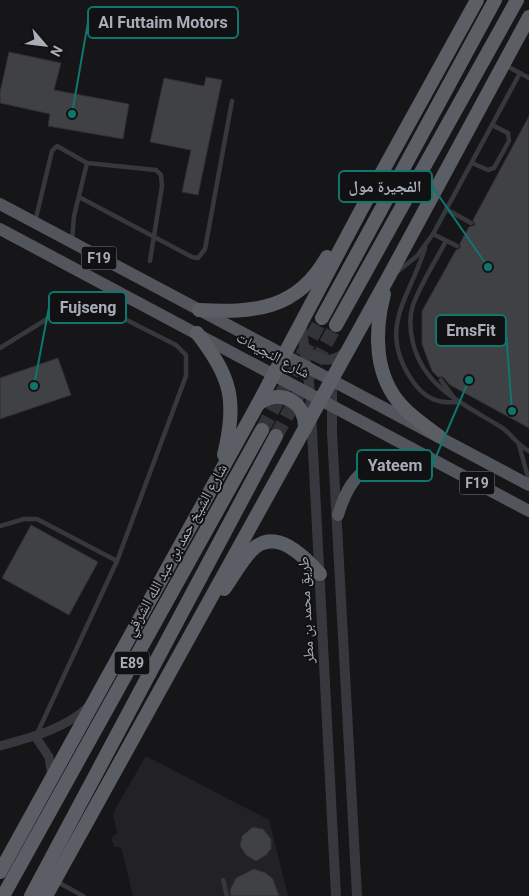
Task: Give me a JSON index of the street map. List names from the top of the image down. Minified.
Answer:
{"streets":{"highway":["شارع الشيخ حمد بن عبد الله الشرقي","E89"],"main road":["F19","شارع النجيمات"],"street":["طريق محمد بن مطر"]},"places":["Al Futtaim Motors","الفجيرة مول","Yateem","Fujseng","EmsFit"],"north":"bottom right"}
